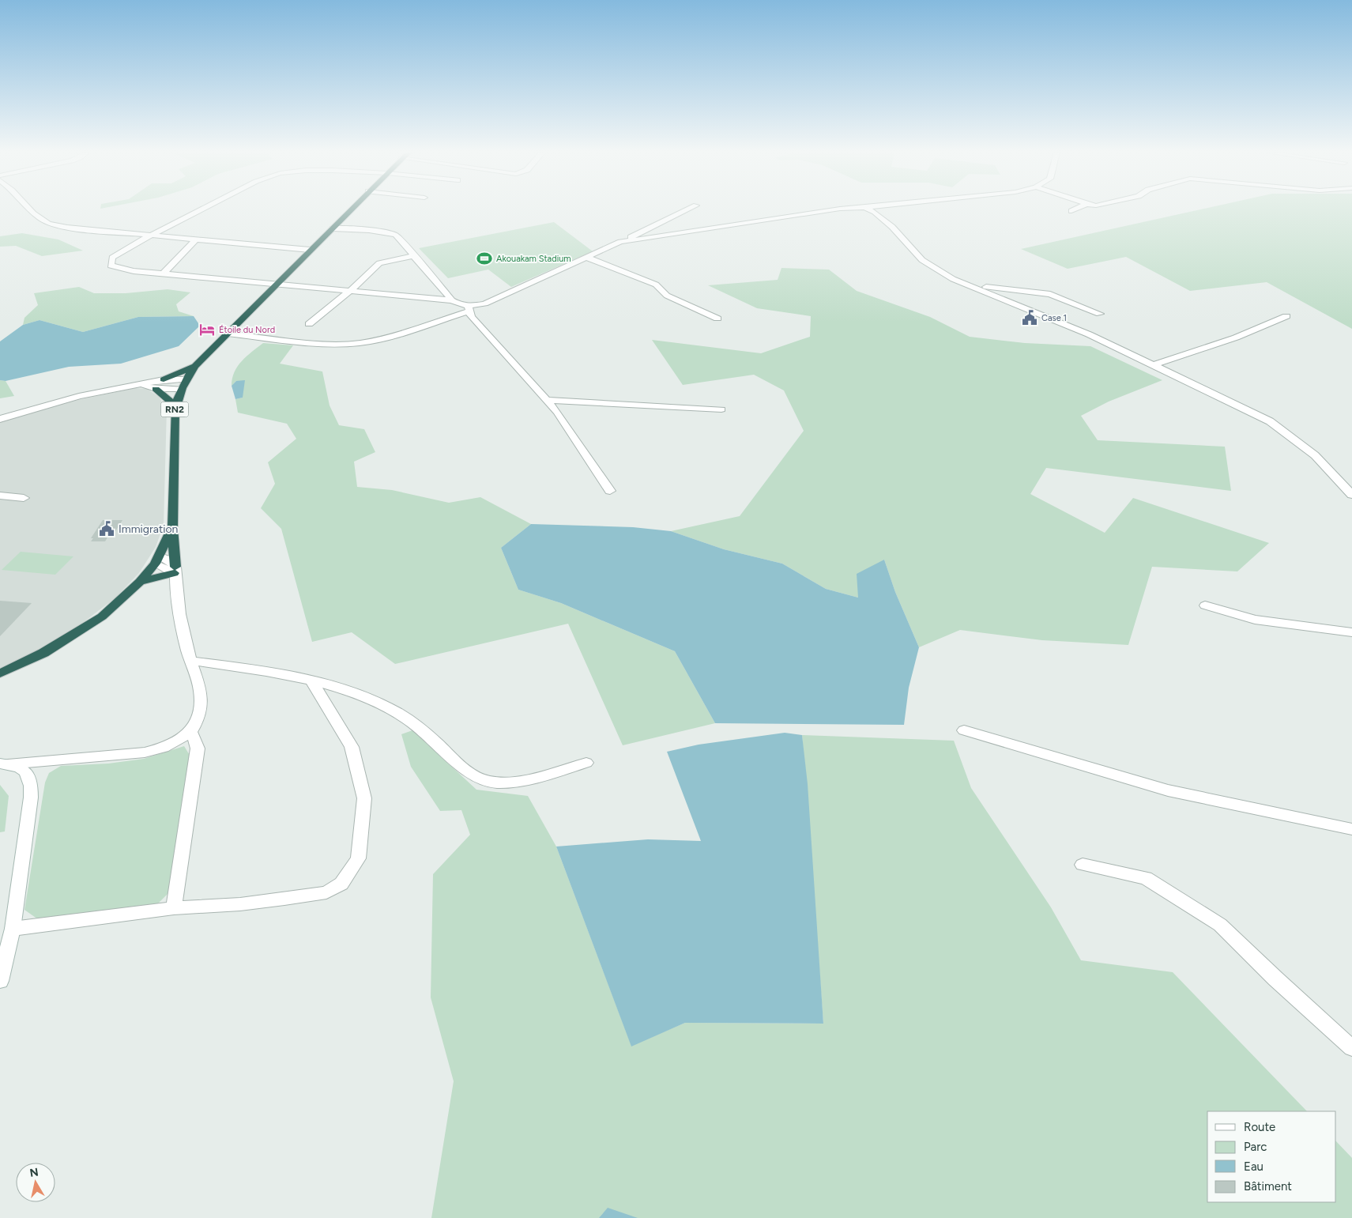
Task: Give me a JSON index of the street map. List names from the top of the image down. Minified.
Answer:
{"streets":{"highway":["RN2"]},"places":{"sports":["Akouakam Stadium"],"public building":["Case 1","Immigration"],"hotel":["Étoile du Nord"]},"legend":["Route","Parc","Eau","Bâtiment"],"north":"top"}
